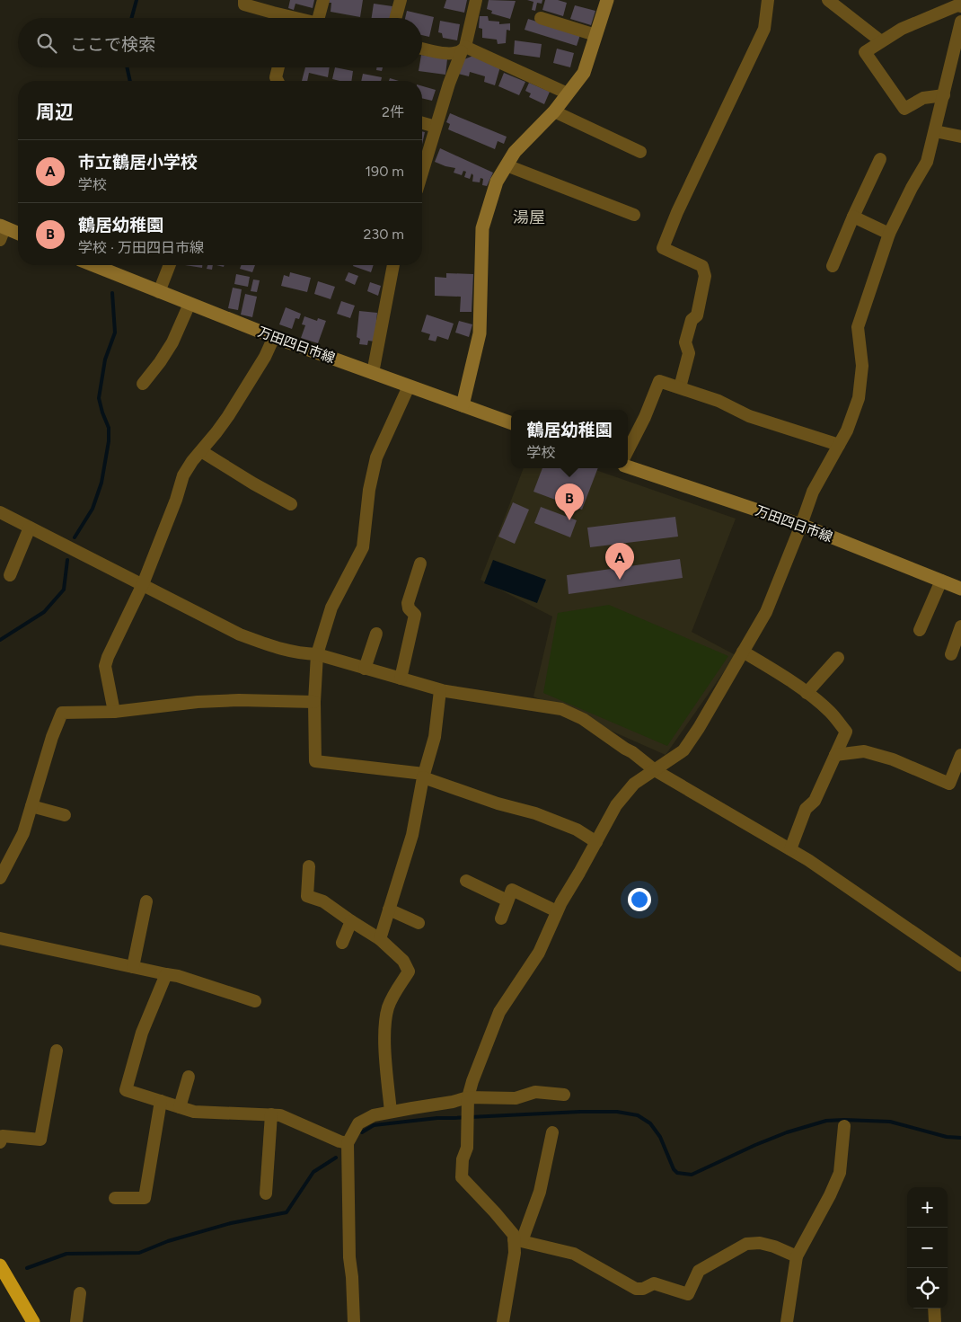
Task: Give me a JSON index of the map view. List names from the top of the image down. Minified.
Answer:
{"streets":{"main road":["万田四日市線"]},"districts":["湯屋"],"page":{"search":"ここで検索","heading":["周辺","2件"],"list":[{"mark":"A","name":"市立鶴居小学校","note":"学校","value":"190 m"},{"mark":"B","name":"鶴居幼稚園","note":"学校 · 万田四日市線","value":"230 m"}],"popup":["鶴居幼稚園","学校"],"pins":["B","A"],"map_buttons":["+","−"]}}
